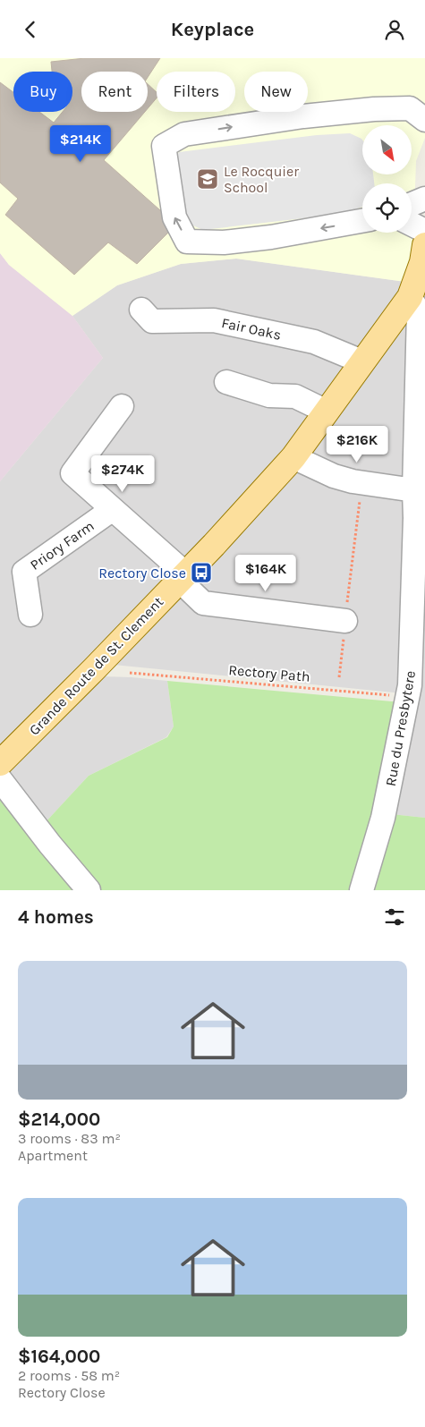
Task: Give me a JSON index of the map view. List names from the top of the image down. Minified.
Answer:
{"streets":{"main road":["Grande Route de St. Clement"],"street":["Fair Oaks","Priory Farm","Rue du Presbytere"],"path":["Rectory Path"]},"crossings":[["Fair Oaks","Grande Route de St. Clement"],["Grande Route de St. Clement","Rue du Presbytere"],["Rectory Path","Rue du Presbytere"]],"places":{"school or university":["Le Rocquier School"],"bus stop":["Rectory Close"]},"north":"bottom right","page":{"header":"Keyplace","chip":["Buy","Rent","Filters","New"],"price":["$214K","$216K","$274K","$164K"],"heading":"4 homes","list":[{"name":"$214,000","note":"3 rooms · 83 m² · Apartment"},{"name":"$164,000","note":"2 rooms · 58 m² · Rectory Close"}]}}
